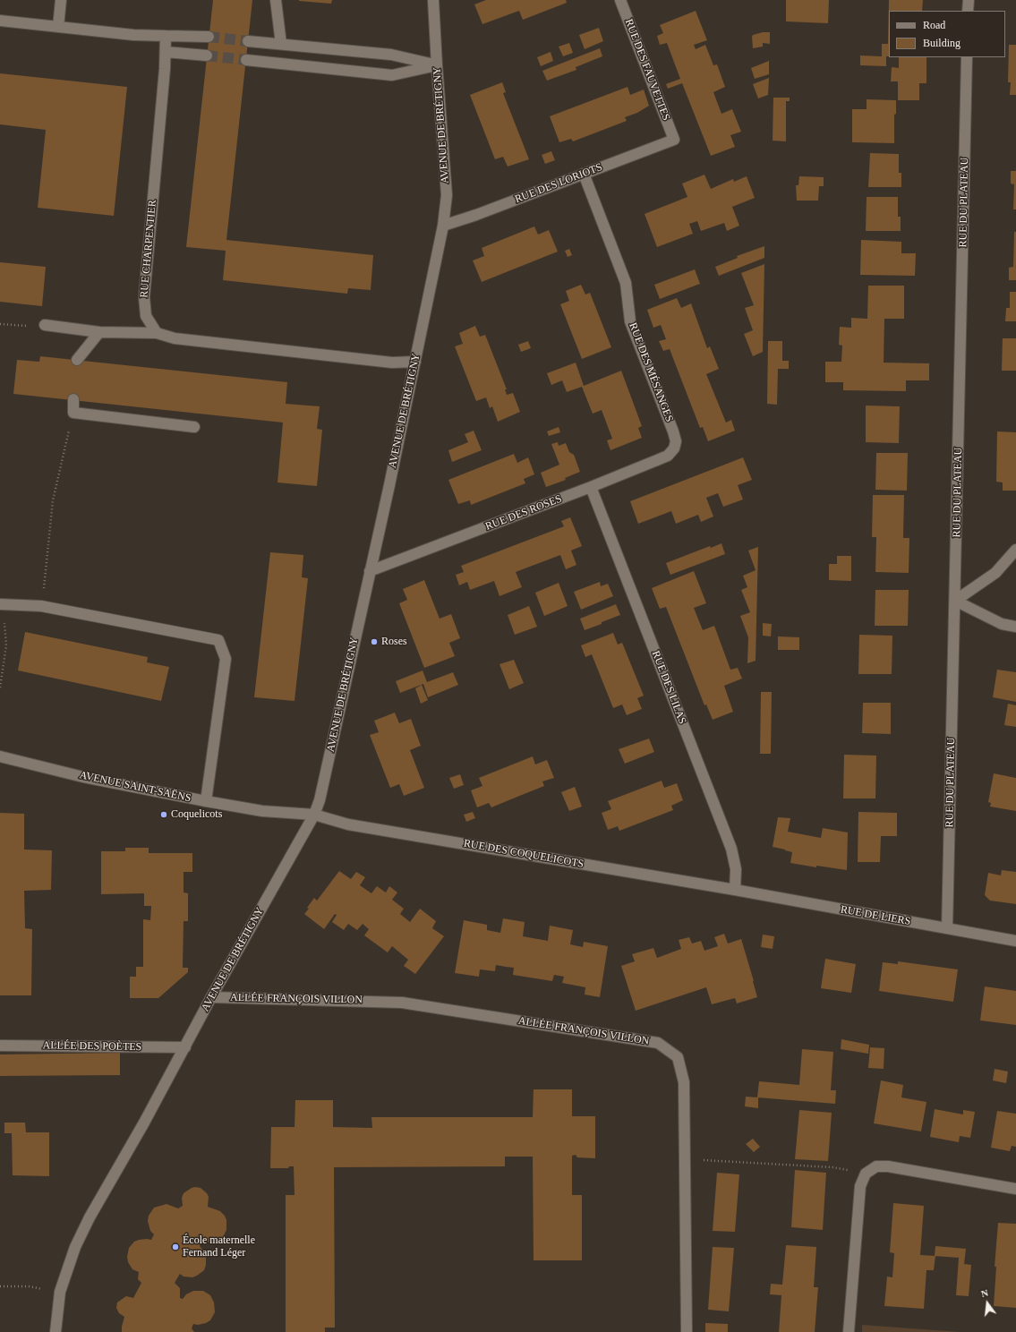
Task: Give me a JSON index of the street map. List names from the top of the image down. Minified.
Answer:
{"streets":{"street":["RUE DES FAUVETTES","AVENUE DE BRÉTIGNY","RUE DES LORIOTS","RUE DU PLATEAU","RUE CHARPENTIER","RUE DES MÉSANGES","RUE DES ROSES","RUE DES LILAS","AVENUE SAINT-SAËNS","RUE DES COQUELICOTS","RUE DE LIERS","ALLÉE FRANÇOIS VILLON","ALLÉE DES POÈTES"]},"crossings":[["RUE DES FAUVETTES","RUE DES LORIOTS"],["AVENUE DE BRÉTIGNY","RUE DES LORIOTS"],["AVENUE DE BRÉTIGNY","RUE DES ROSES"],["AVENUE DE BRÉTIGNY","AVENUE SAINT-SAËNS"],["AVENUE DE BRÉTIGNY","RUE DES COQUELICOTS"],["AVENUE DE BRÉTIGNY","ALLÉE FRANÇOIS VILLON"],["AVENUE DE BRÉTIGNY","ALLÉE DES POÈTES"],["RUE DES LORIOTS","RUE DES MÉSANGES"],["RUE DU PLATEAU","RUE DE LIERS"],["RUE DES MÉSANGES","RUE DES ROSES"],["RUE DES ROSES","RUE DES LILAS"],["RUE DES LILAS","RUE DES COQUELICOTS"],["RUE DES LILAS","RUE DE LIERS"],["AVENUE SAINT-SAËNS","RUE DES COQUELICOTS"],["RUE DES COQUELICOTS","RUE DE LIERS"]],"places":["Roses","Coquelicots","École maternelle Fernand Léger"],"legend":["Road","Building"],"north":"top"}
